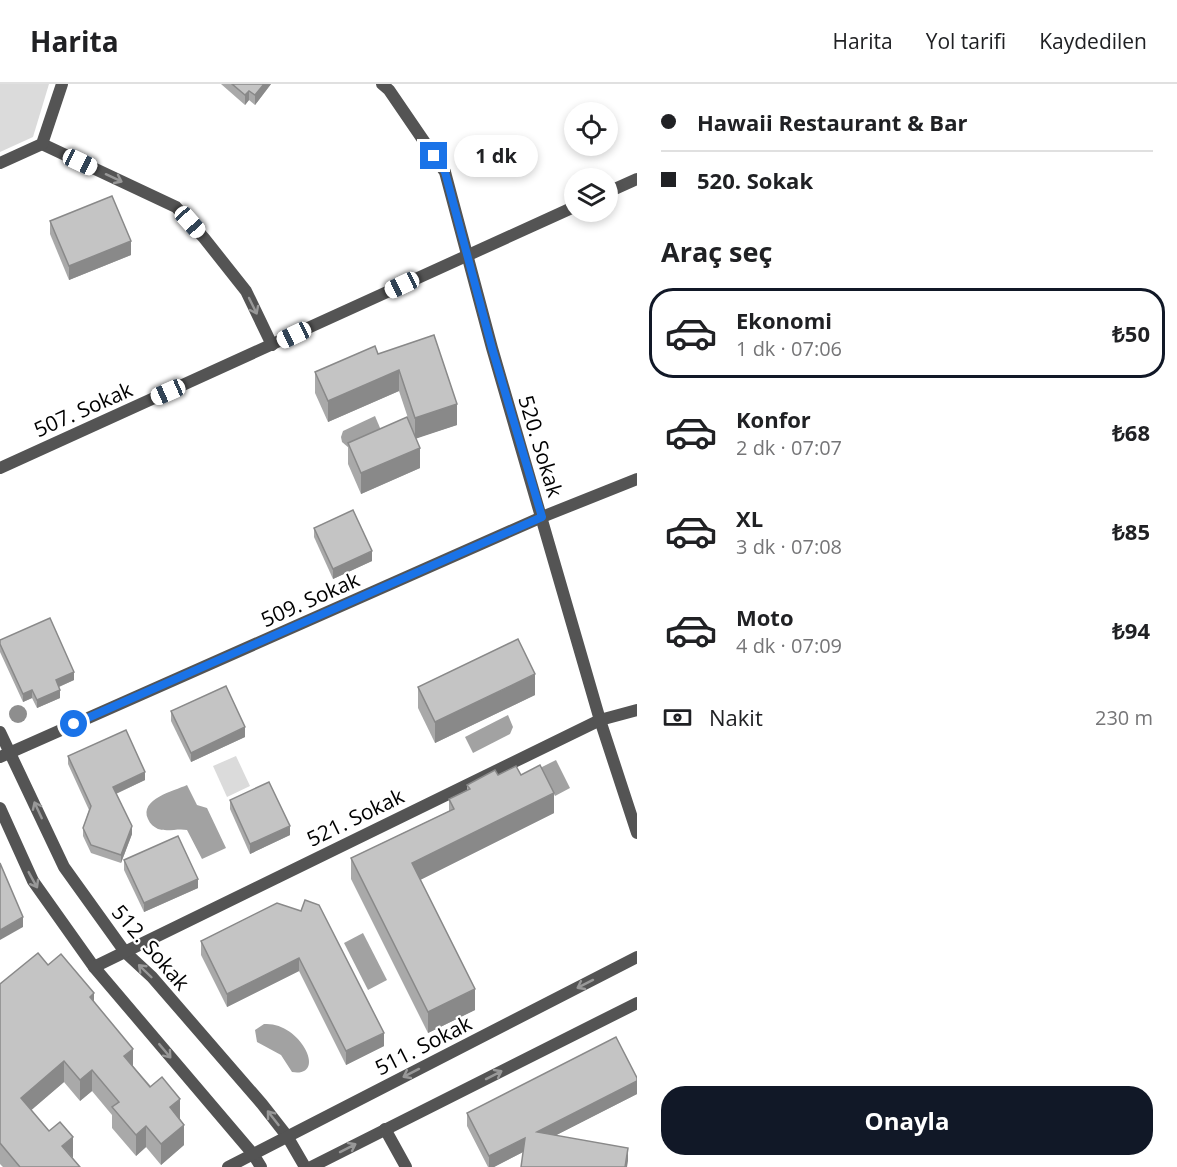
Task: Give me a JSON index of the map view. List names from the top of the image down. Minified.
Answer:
{"streets":{"street":["507. Sokak","520. Sokak","509. Sokak","521. Sokak","512. Sokak","511. Sokak"]},"crossings":[["507. Sokak","520. Sokak"],["520. Sokak","509. Sokak"],["520. Sokak","521. Sokak"],["509. Sokak","512. Sokak"],["521. Sokak","512. Sokak"],["512. Sokak","511. Sokak"]],"page":{"header":"Harita","nav":["Harita","Yol tarifi","Kaydedilen"],"banner":["Hawaii Restaurant & Bar","520. Sokak"],"bubble":"1 dk","heading":"Araç seç","list":[{"name":"Ekonomi","note":"1 dk · 07:06","value":"₺50"},{"name":"Konfor","note":"2 dk · 07:07","value":"₺68"},{"name":"XL","note":"3 dk · 07:08","value":"₺85"},{"name":"Moto","note":"4 dk · 07:09","value":"₺94"}],"pay":["Nakit","230 m"],"buttons":"Onayla"}}
